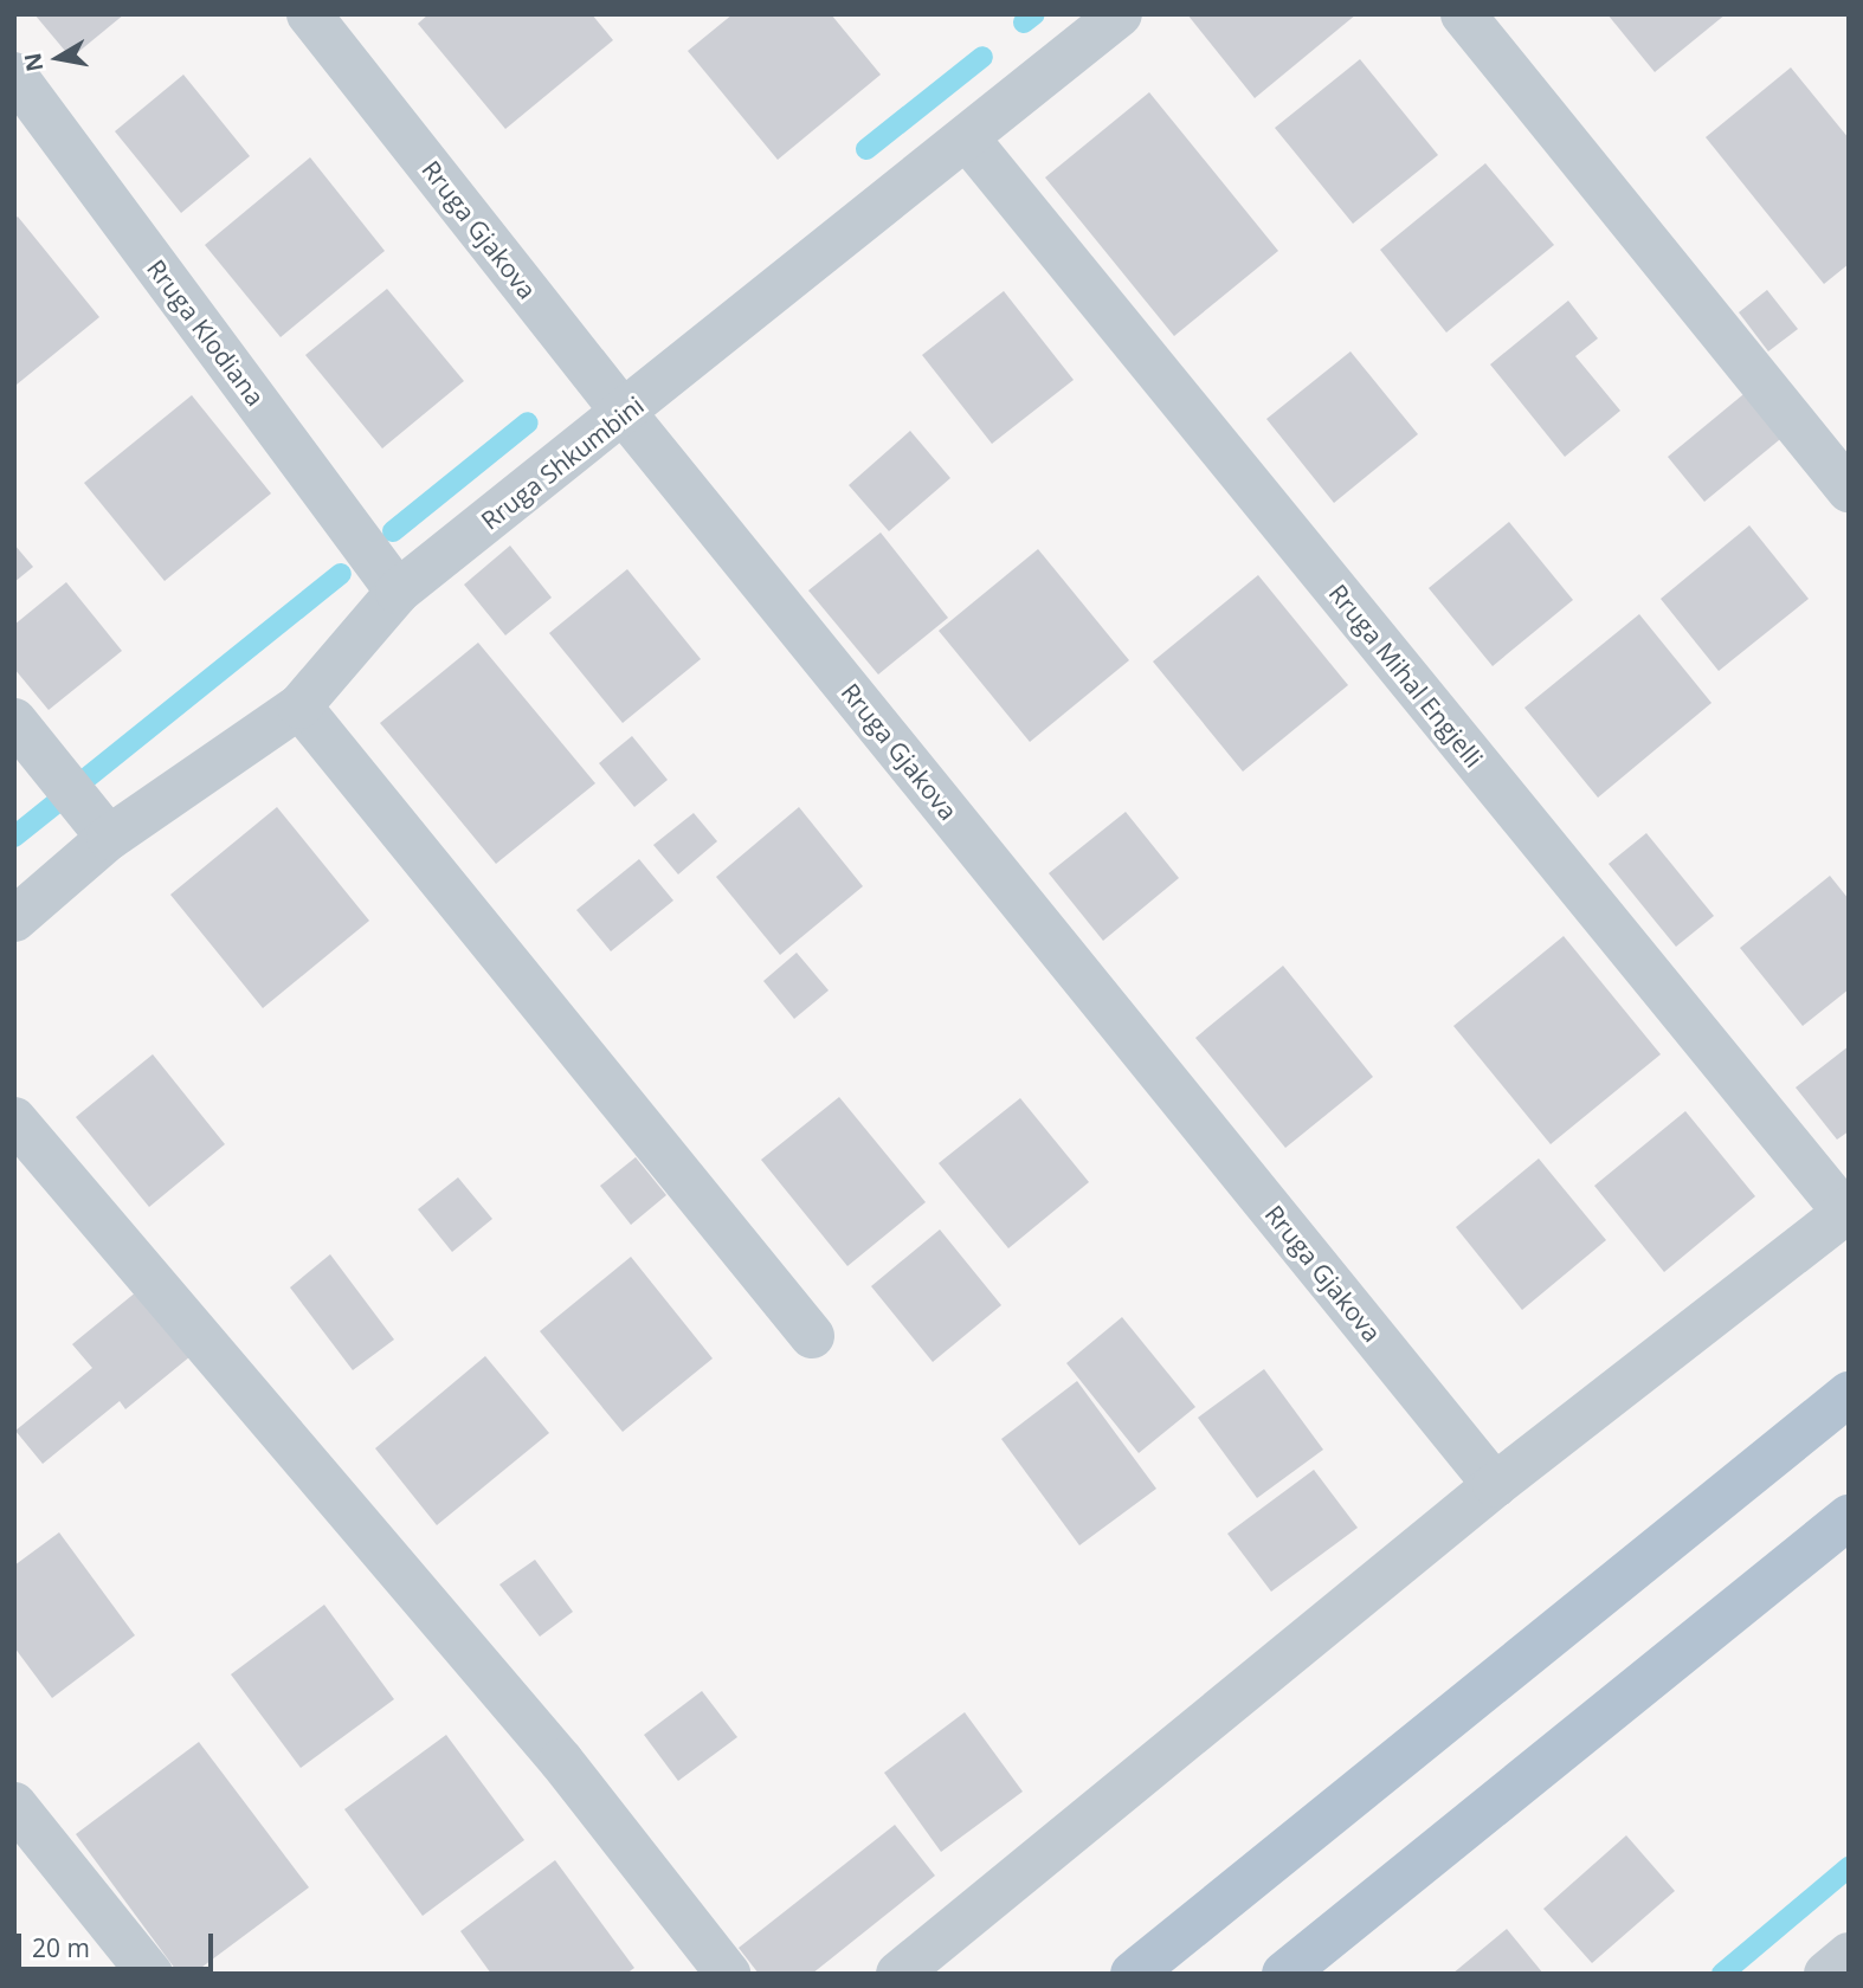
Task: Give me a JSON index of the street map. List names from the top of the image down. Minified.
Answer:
{"streets":{"street":["Rruga Gjakova","Rruga Klodiana","Rruga Shkumbini","Rruga Mihal Engjelli"]},"crossings":[["Rruga Gjakova","Rruga Shkumbini"],["Rruga Klodiana","Rruga Shkumbini"],["Rruga Shkumbini","Rruga Mihal Engjelli"]],"scale_bar":"20 m","north":"left"}
